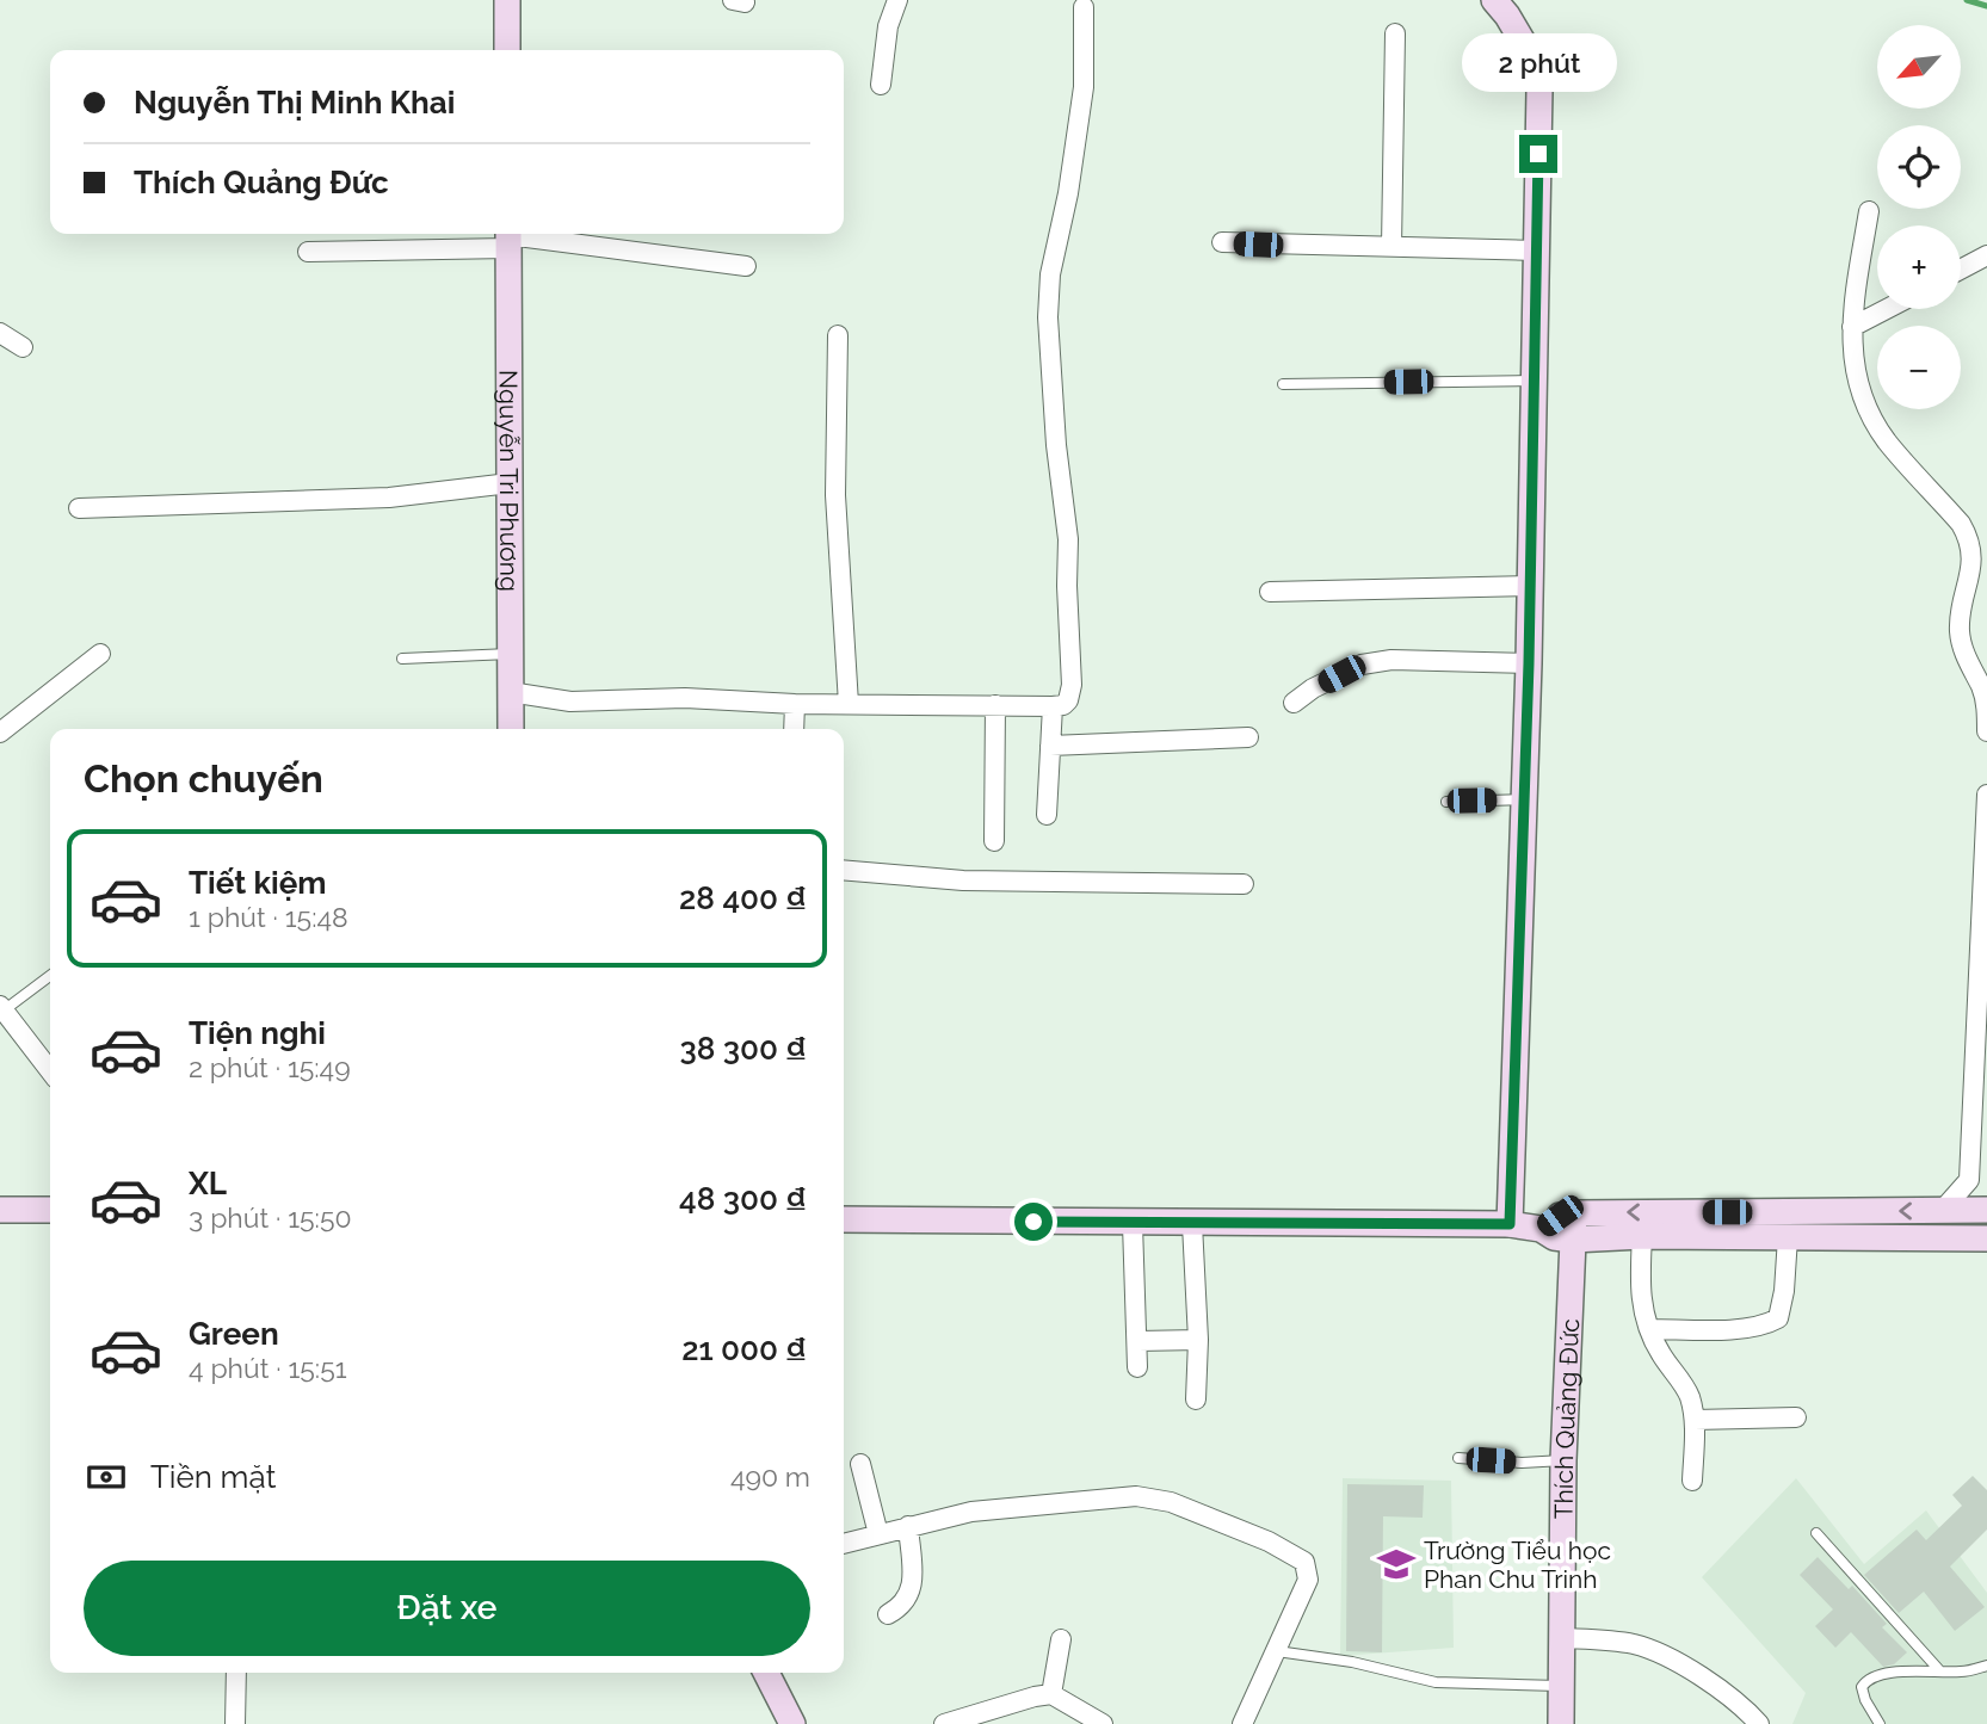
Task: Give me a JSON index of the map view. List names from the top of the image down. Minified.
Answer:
{"streets":{"street":["Nguyễn Tri Phương","Thích Quảng Đức"]},"places":{"school or university":["Trường Tiểu học Phan Chu Trinh"]},"north":"bottom left","page":{"map_buttons":["+","−"],"bubble":"2 phút","banner":["Nguyễn Thị Minh Khai","Thích Quảng Đức"],"heading":"Chọn chuyến","list":[{"name":"Tiết kiệm","note":"1 phút · 15:48","value":"28 400 ₫"},{"name":"Tiện nghi","note":"2 phút · 15:49","value":"38 300 ₫"},{"name":"XL","note":"3 phút · 15:50","value":"48 300 ₫"},{"name":"Green","note":"4 phút · 15:51","value":"21 000 ₫"}],"pay":["Tiền mặt","490 m"],"buttons":"Đặt xe"}}
